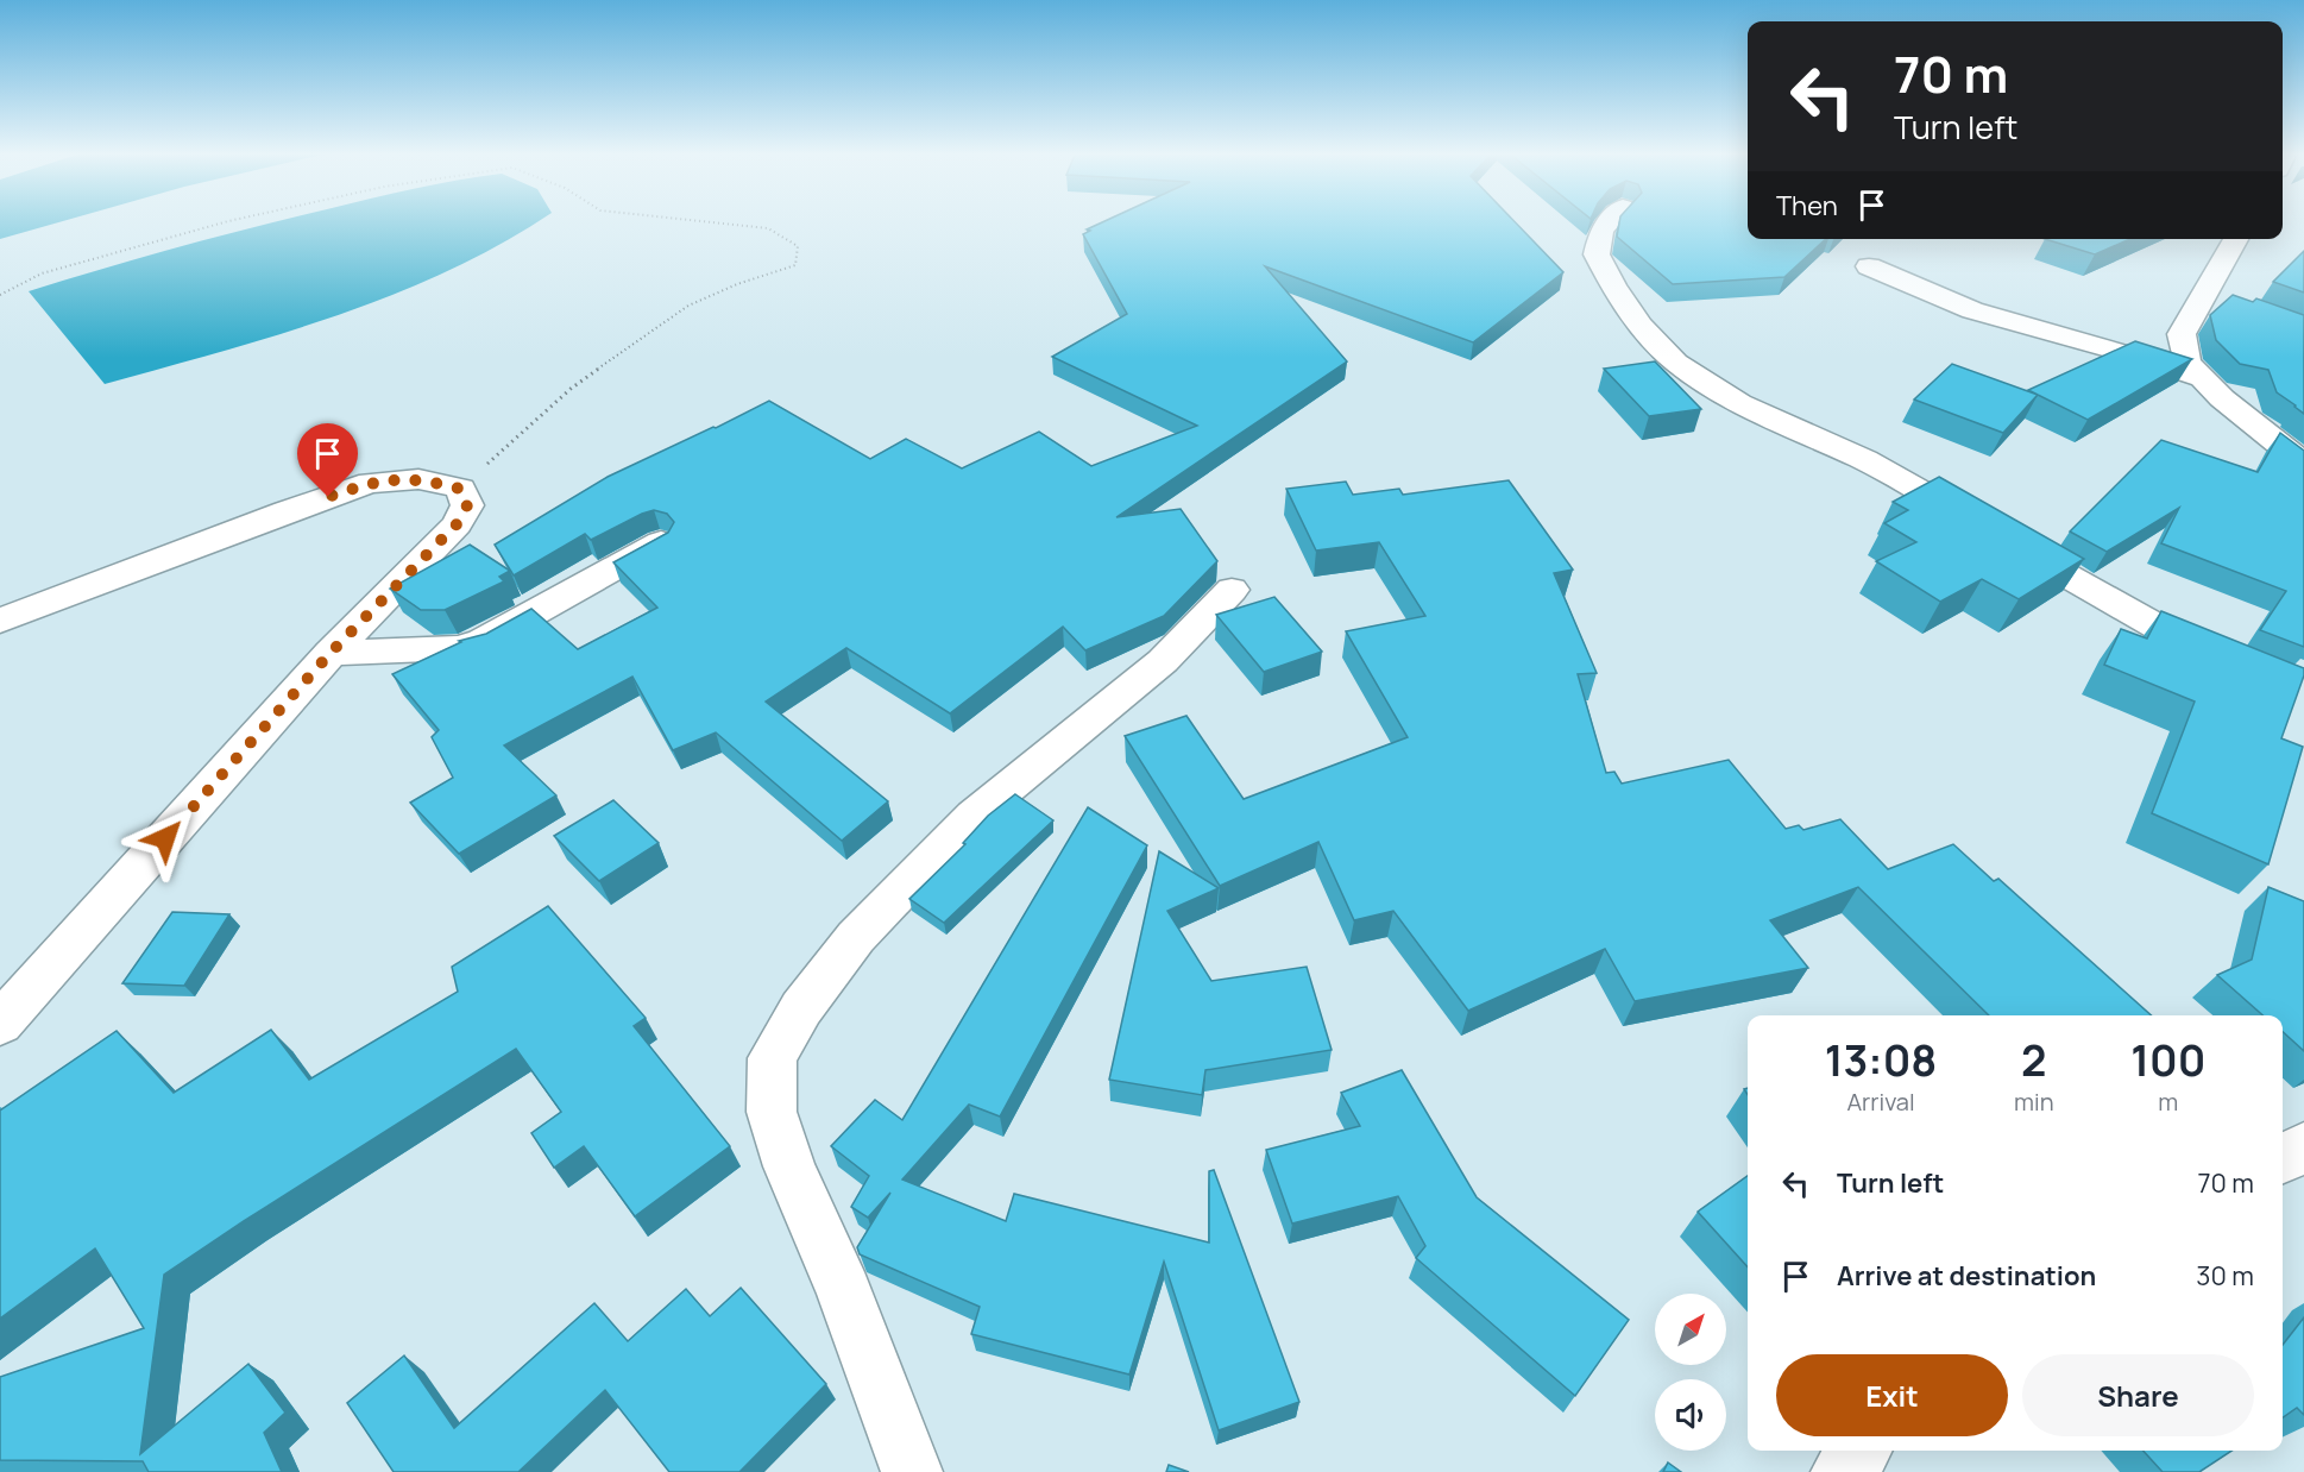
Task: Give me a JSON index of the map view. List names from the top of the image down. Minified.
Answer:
{"north":"top right","page":{"turn":["70 m","Turn left"],"then":"Then","eta":["13:08","Arrival","2","min","100","m"],"list":[{"name":"Turn left","value":"70 m"},{"name":"Arrive at destination","value":"30 m"}],"buttons":["Exit","Share"]}}
